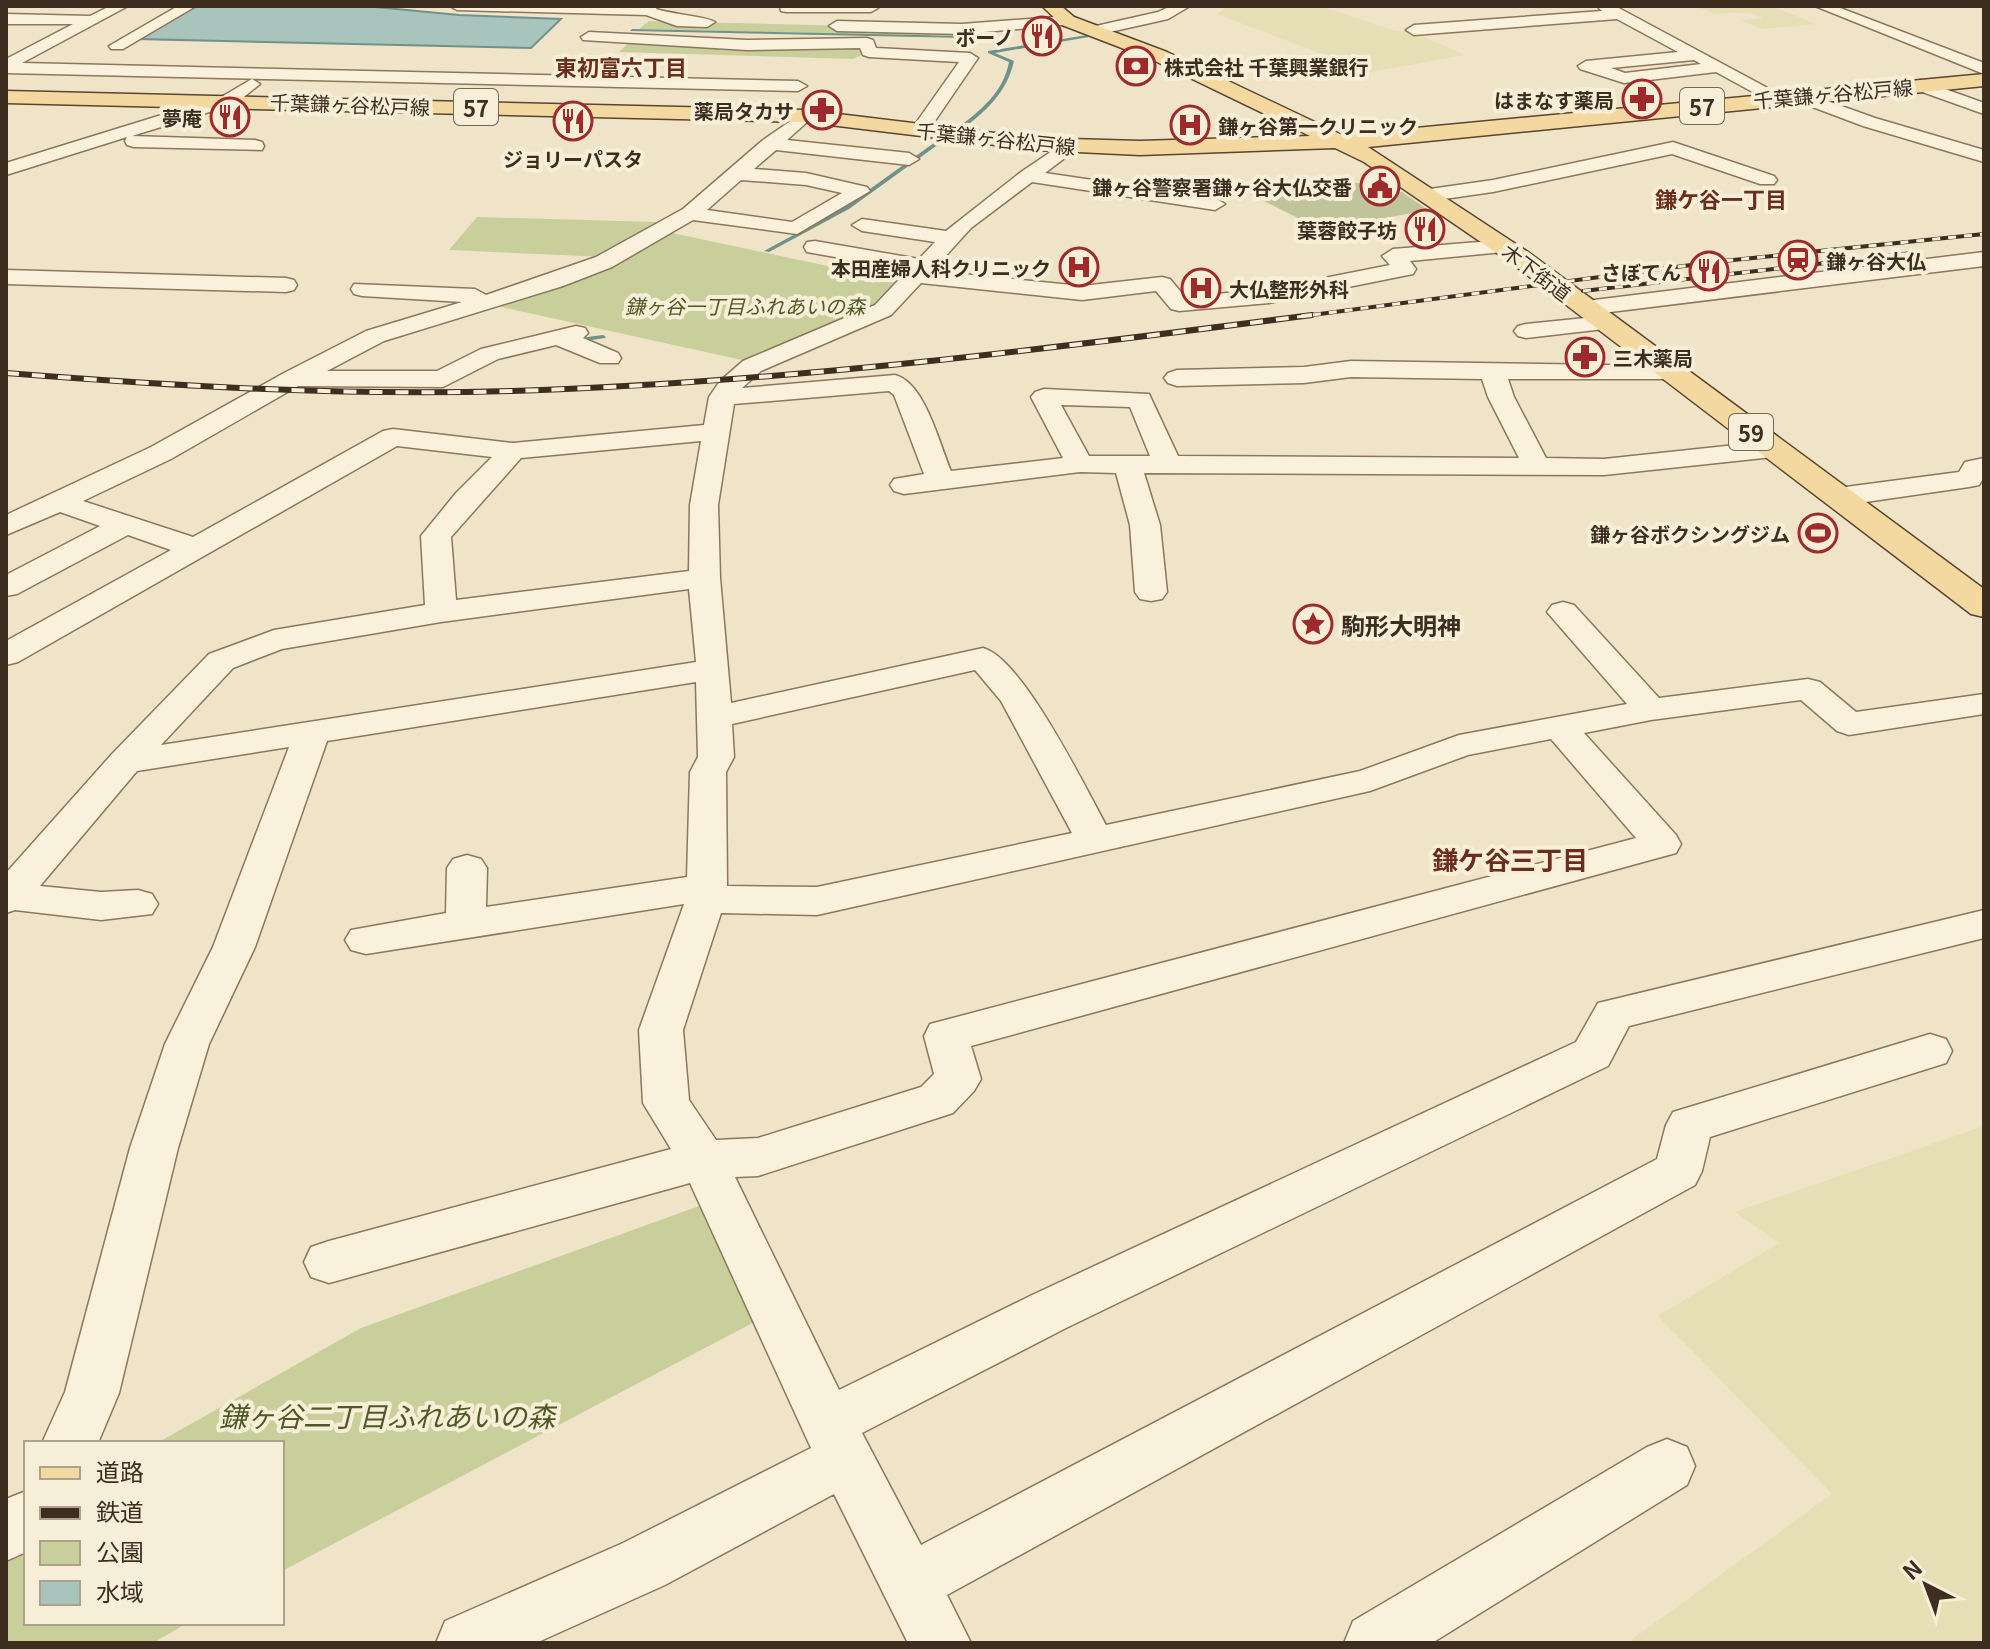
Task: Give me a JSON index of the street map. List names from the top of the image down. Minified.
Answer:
{"streets":{"main road":["千葉鎌ヶ谷松戸線","57","木下街道","59"]},"crossings":[["千葉鎌ヶ谷松戸線","木下街道"]],"districts":["東初富六丁目","鎌ケ谷一丁目","鎌ケ谷三丁目"],"parks":["鎌ヶ谷一丁目ふれあいの森","鎌ヶ谷二丁目ふれあいの森"],"places":{"restaurant":["ボーノ","夢庵","ジョリーパスタ","葉蓉餃子坊","さぼてん"],"bank":["株式会社 千葉興業銀行"],"pharmacy":["はまなす薬局","薬局タカサ","三木薬局"],"hospital":["鎌ヶ谷第一クリニック","本田産婦人科クリニック","大仏整形外科"],"public building":["鎌ヶ谷警察署鎌ヶ谷大仏交番"],"station":["鎌ヶ谷大仏"],"sports":["鎌ヶ谷ボクシングジム"],"place":["駒形大明神"]},"legend":["道路","鉄道","公園","水域"],"north":"top left"}
